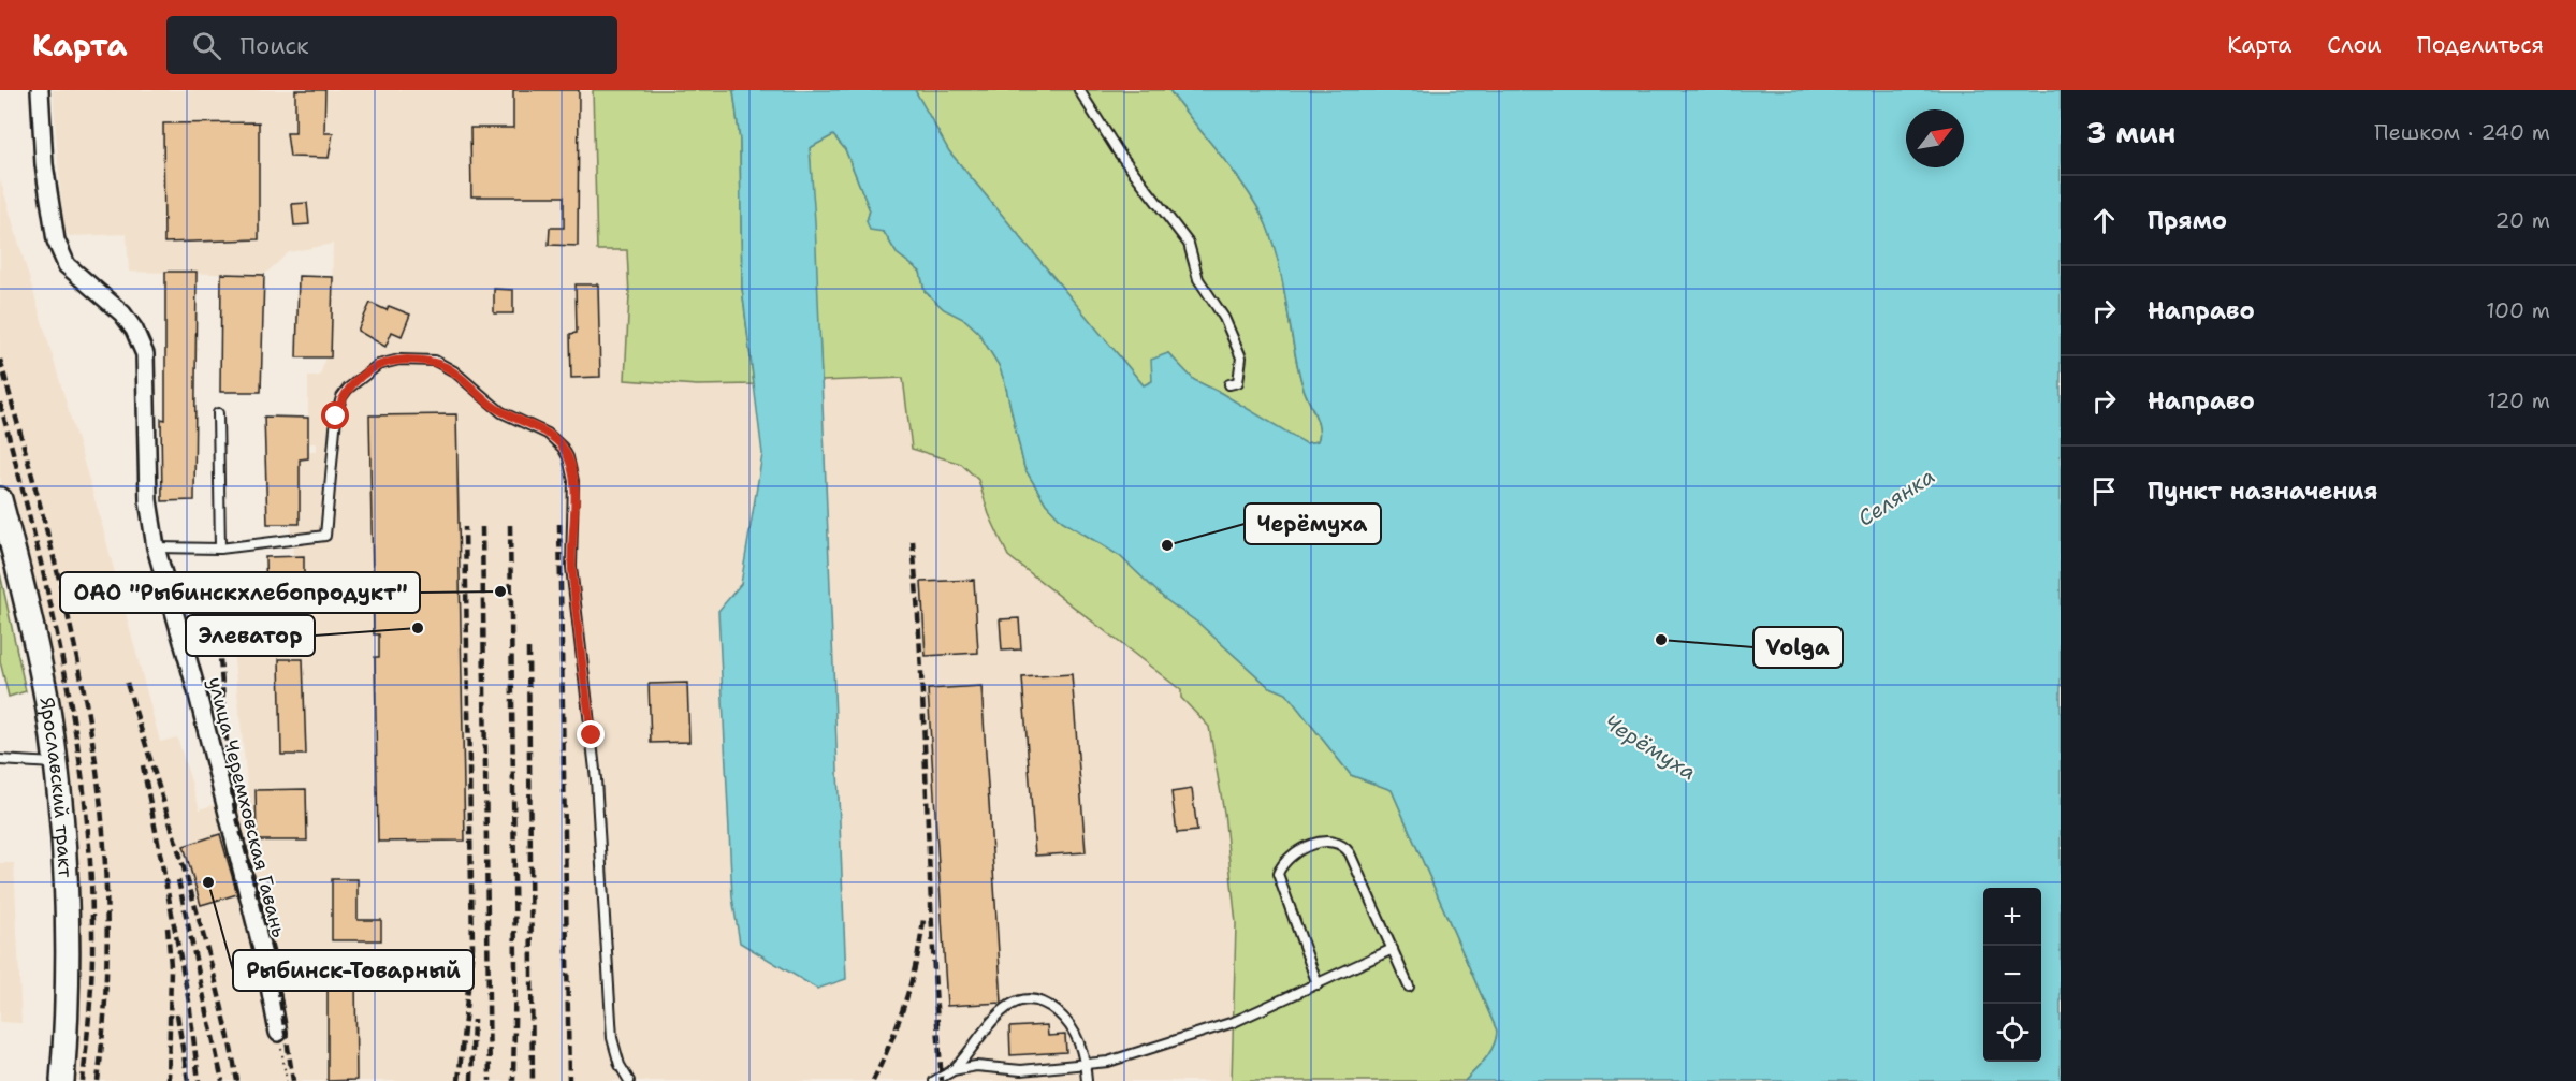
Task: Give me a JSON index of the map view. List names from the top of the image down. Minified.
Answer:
{"streets":{"street":["Ярославский тракт","улица Черемховская Гавань"]},"water":["Селянка","Черёмуха"],"places":["Черёмуха","ОАО \"Рыбинскхлебопродукт\"","Элеватор","Volga","Рыбинск-Товарный"],"north":"top right","page":{"header":"Карта","search":"Поиск","nav":["Карта","Слои","Поделиться"],"heading":["3 мин","Пешком · 240 m"],"list":[["Прямо","20 m"],["Направо","100 m"],["Направо","120 m"],"Пункт назначения"],"map_buttons":["+","−"]}}
